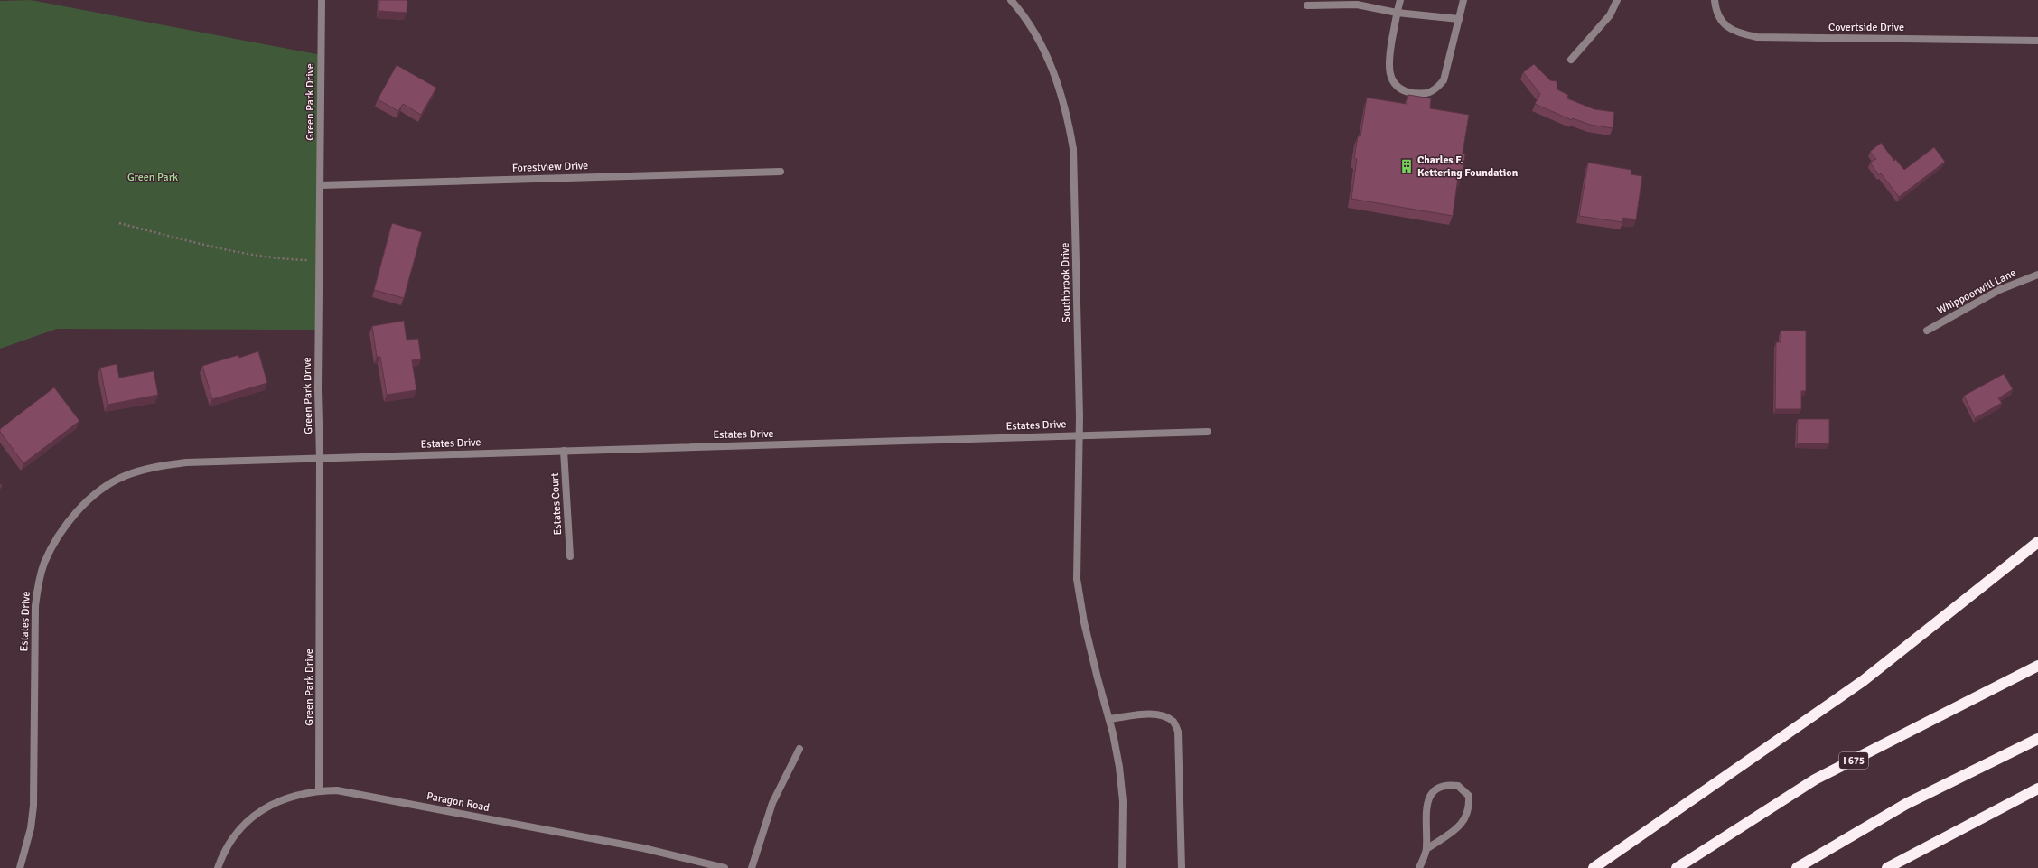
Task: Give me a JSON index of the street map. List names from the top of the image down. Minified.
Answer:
{"streets":{"highway":["I 675"],"street":["Covertside Drive","Green Park Drive","Forestview Drive","Southbrook Drive","Whippoorwill Lane","Estates Drive","Estates Court","Paragon Road"]},"crossings":[["Green Park Drive","Forestview Drive"],["Green Park Drive","Estates Drive"],["Green Park Drive","Paragon Road"],["Southbrook Drive","Estates Drive"],["Estates Drive","Estates Court"]],"parks":["Green Park"],"places":{"building":["Charles F. Kettering Foundation"]}}
